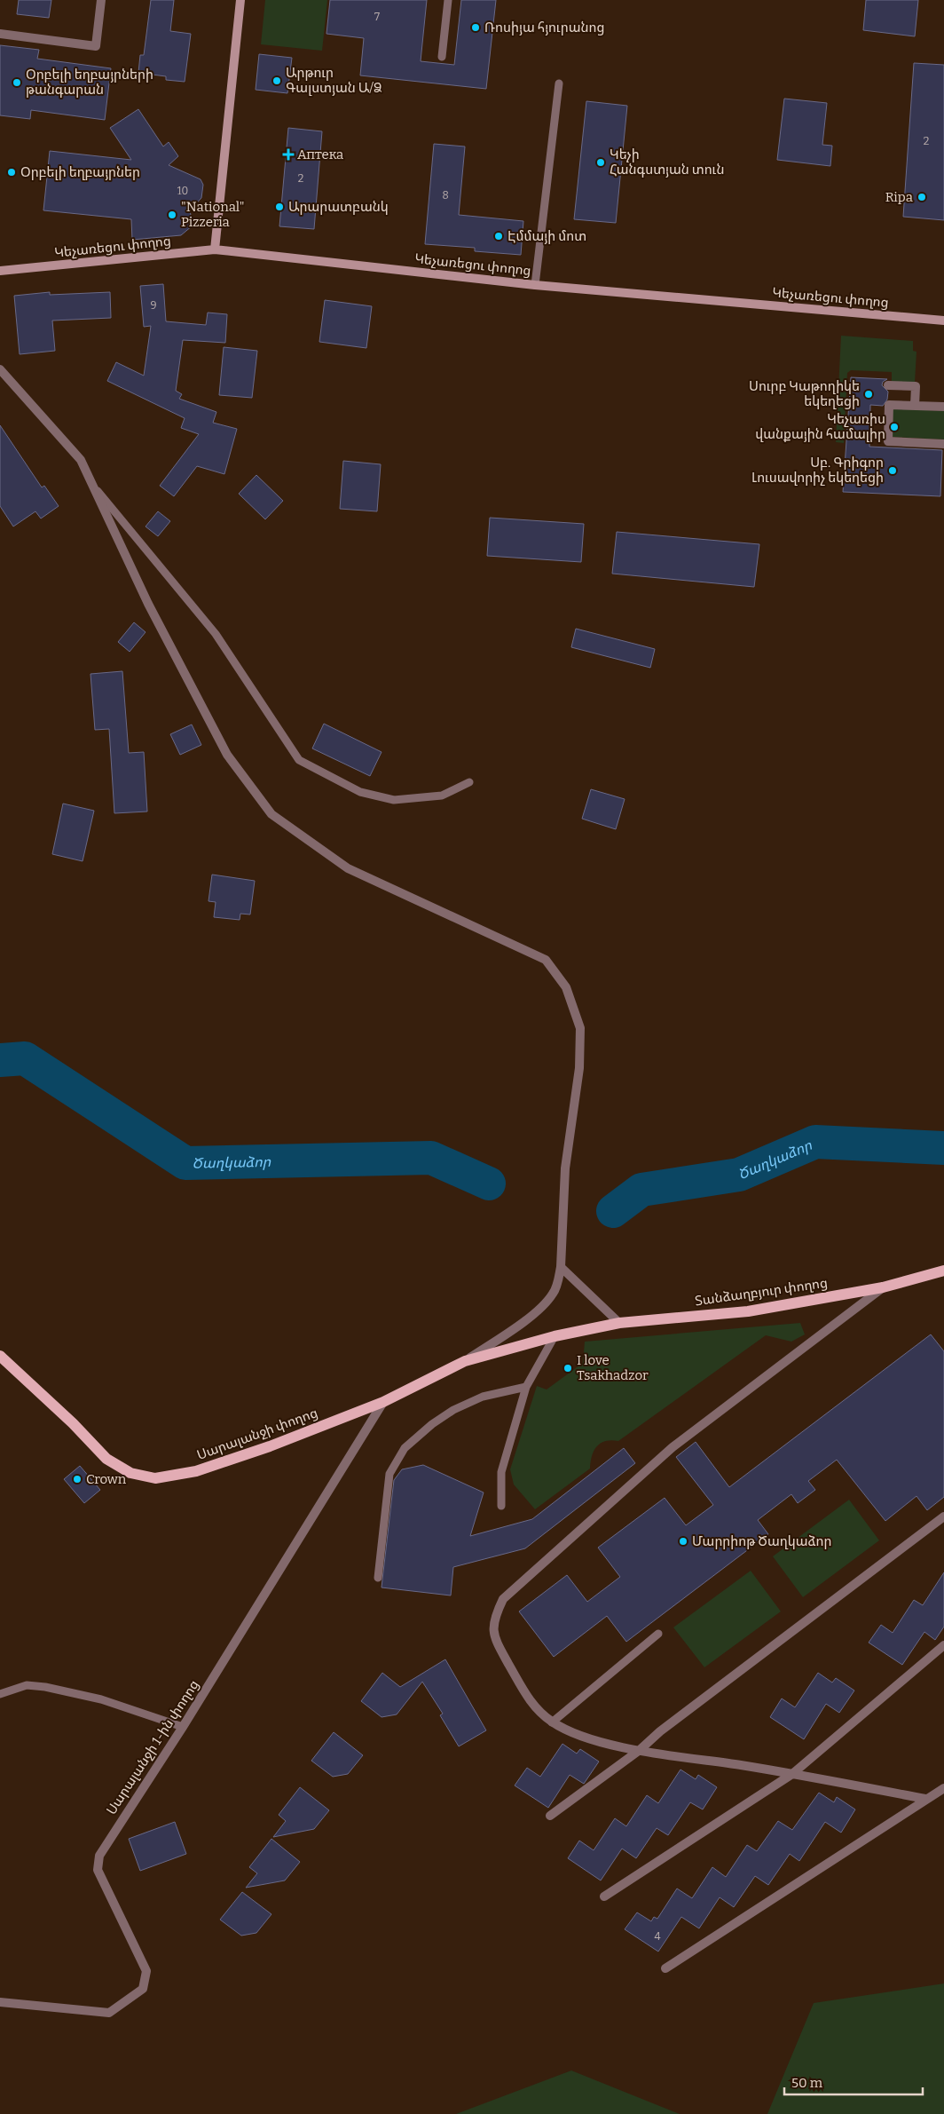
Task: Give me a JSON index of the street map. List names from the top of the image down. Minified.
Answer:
{"streets":{"main road":["Կեչառեցու փողոց","Տանձաղբյուր փողոց","Սարալանջի փողոց"],"street":["Սարալանջի 1-ին փողոց"]},"crossings":[["Տանձաղբյուր փողոց","Սարալանջի փողոց"],["Սարալանջի փողոց","Սարալանջի 1-ին փողոց"]],"water":["Ծաղկաձոր"],"places":{"other":["Ռոսիյա հյուրանոց","Արթուր Գալստյան Ա/Ձ","Օրբելի եղբայրների թանգարան","Կեչի Հանգստյան տուն","Օրբելի եղբայրներ","Ripa","Արարատբանկ","\"National\" Pizzeria","Էմմայի մոտ","Սուրբ Կաթողիկե եկեղեցի","Կեչառիս վանքային համալիր","Սբ. Գրիգոր Լուսավորիչ եկեղեցի","I love Tsakhadzor","Crown","Մարրիոթ Ծաղկաձոր"],"health":["Аптека"]},"house_numbers":["7","2","2","10","8","9","4"],"scale_bar":"50 m"}
